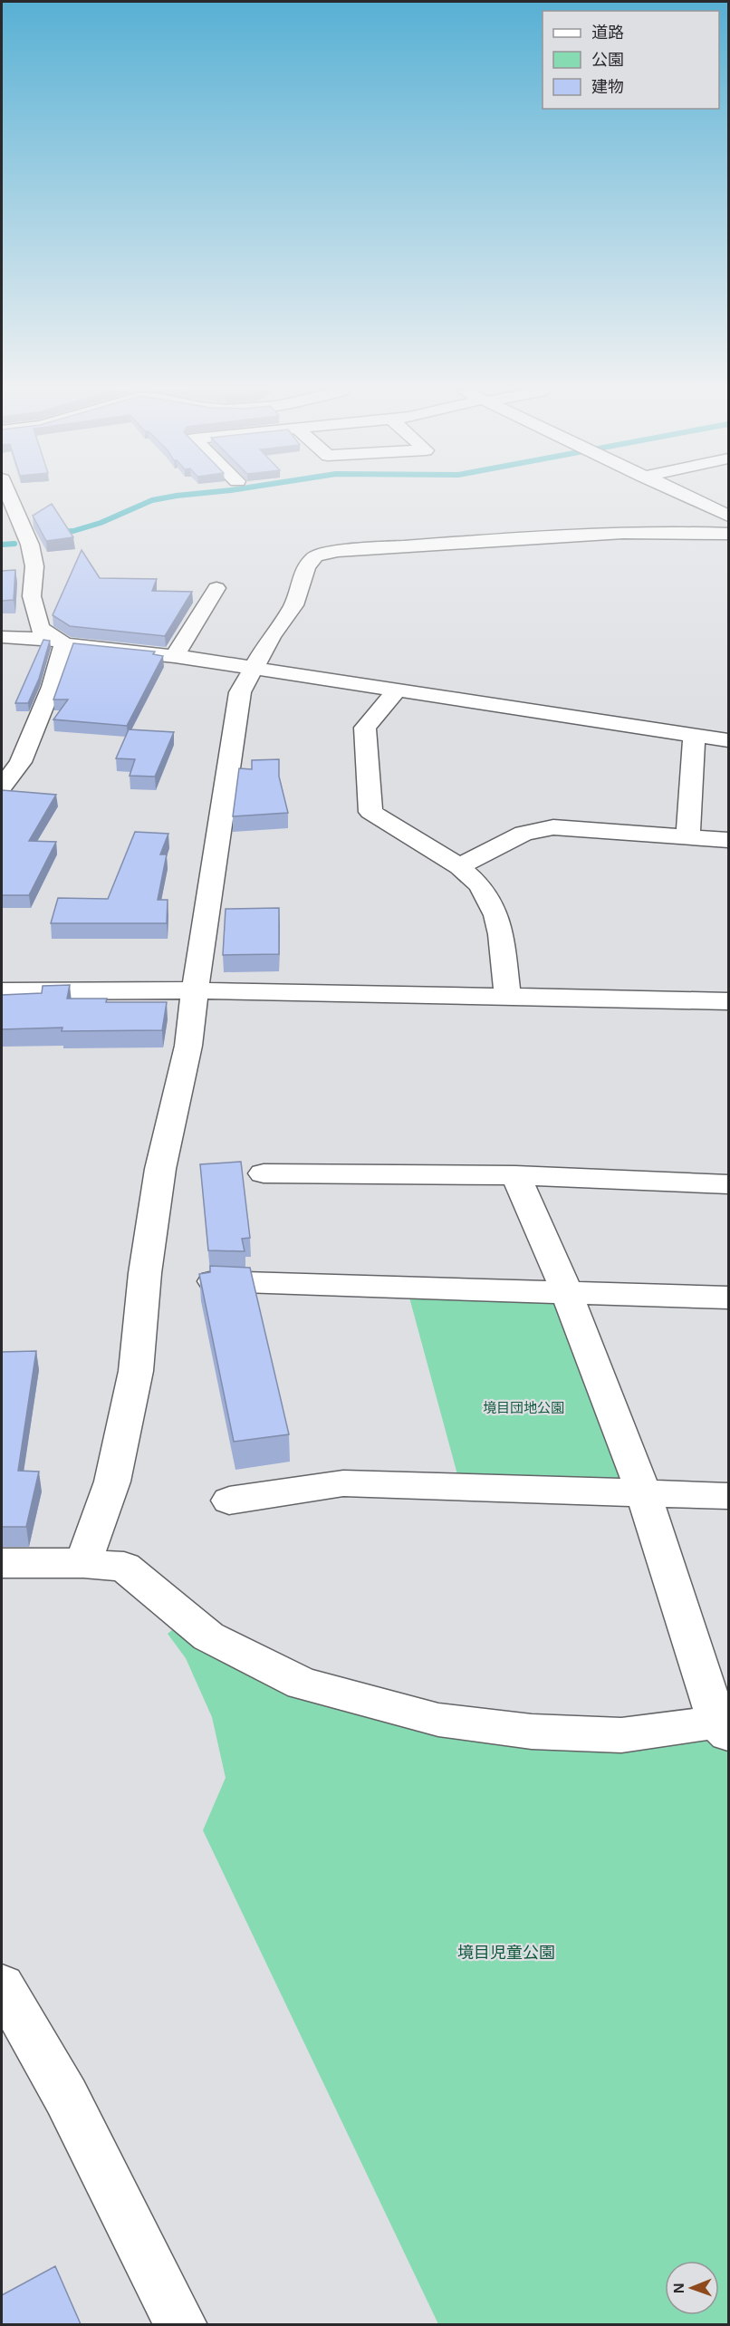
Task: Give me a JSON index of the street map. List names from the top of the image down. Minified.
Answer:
{"parks":["境目団地公園","境目児童公園"],"legend":["道路","公園","建物"],"north":"left"}
